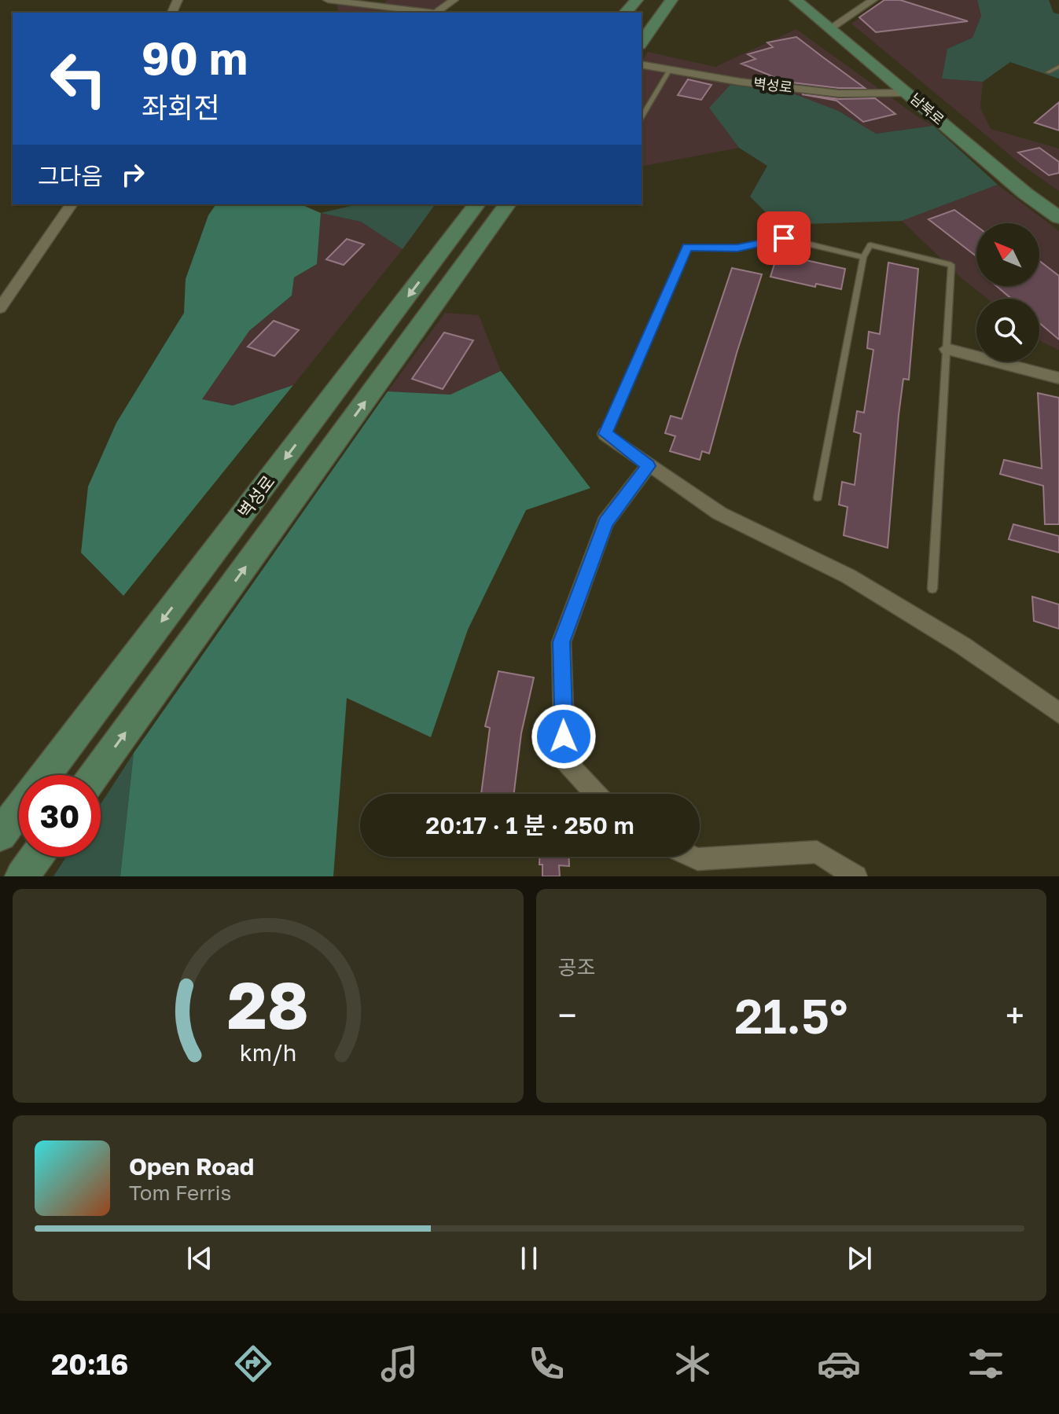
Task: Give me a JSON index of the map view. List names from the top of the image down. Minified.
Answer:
{"streets":{"main road":["벽성로","남북로"]},"crossings":[["벽성로","남북로"]],"north":"top left","page":{"turn":["90 m","좌회전"],"then":"그다음","limit":"30","trip":"20:17 · 1 분 · 250 m","tile":"공조","heat":["−","21.5°","+"],"song":["Open Road","Tom Ferris"],"tabs":"20:16","gauge":["28","km/h"]}}
